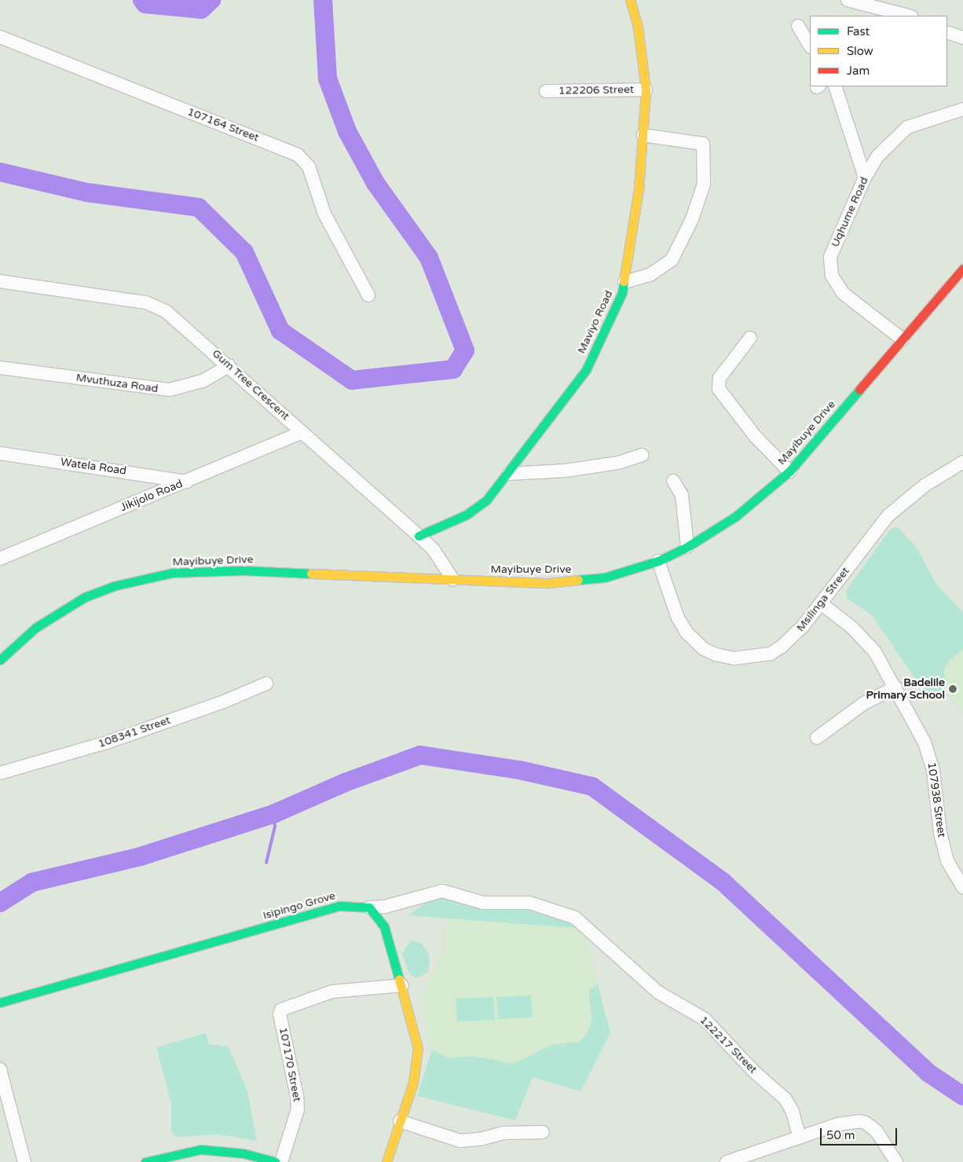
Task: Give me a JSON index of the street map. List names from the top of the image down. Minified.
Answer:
{"streets":{"street":["122206 Street","107164 Street","Uqhume Road","Maviyo Road","Mvuthuza Road","Gum Tree Crescent","Mayibuye Drive","Watela Road","Jikijolo Road","Msilinga Street","108341 Street","107938 Street","Isipingo Grove","122217 Street","107170 Street"]},"crossings":[["122206 Street","Maviyo Road"],["Uqhume Road","Mayibuye Drive"],["Maviyo Road","Gum Tree Crescent"],["Mvuthuza Road","Gum Tree Crescent"],["Gum Tree Crescent","Mayibuye Drive"],["Gum Tree Crescent","Jikijolo Road"],["Mayibuye Drive","Msilinga Street"],["Watela Road","Jikijolo Road"],["Msilinga Street","107938 Street"],["Isipingo Grove","122217 Street"]],"places":["Badelile Primary School"],"legend":["Fast","Slow","Jam"],"scale_bar":"50 m"}
